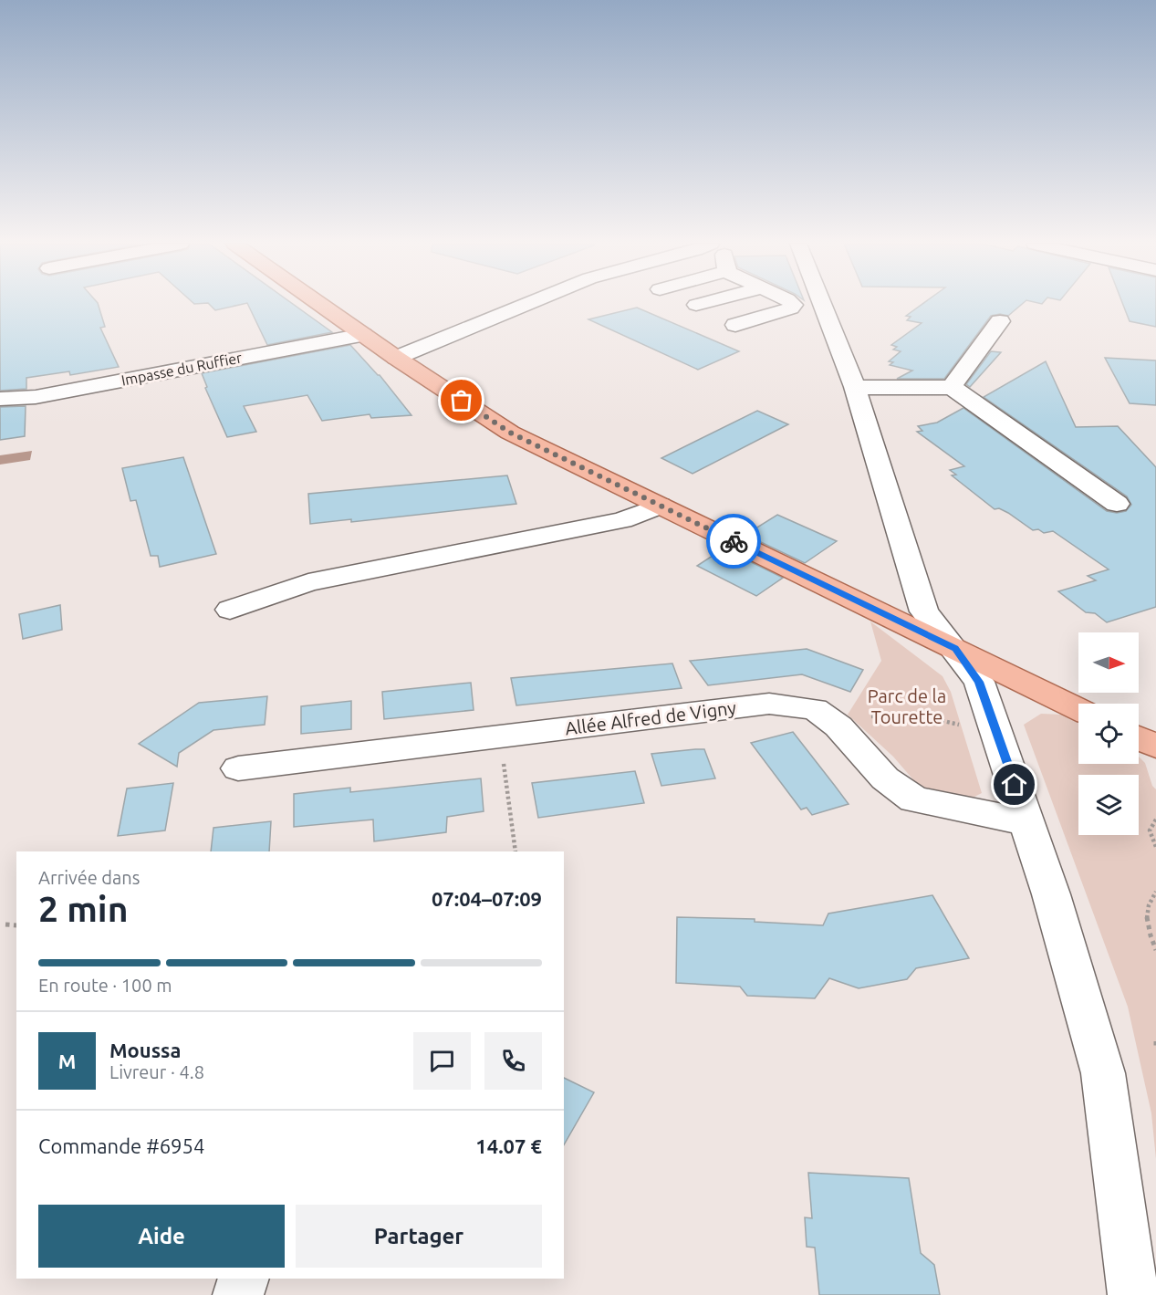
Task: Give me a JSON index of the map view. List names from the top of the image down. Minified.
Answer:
{"streets":{"street":["Impasse du Ruffier","Allée Alfred de Vigny"]},"parks":["Parc de la Tourette"],"north":"right","page":{"heading":["2 min","Arrivée dans","07:04–07:09"],"panel":["Moussa","Livreur · 4.8","Commande #6954","14.07 €"],"bar":"En route · 100 m","round":"M","buttons":["Aide","Partager"]}}
